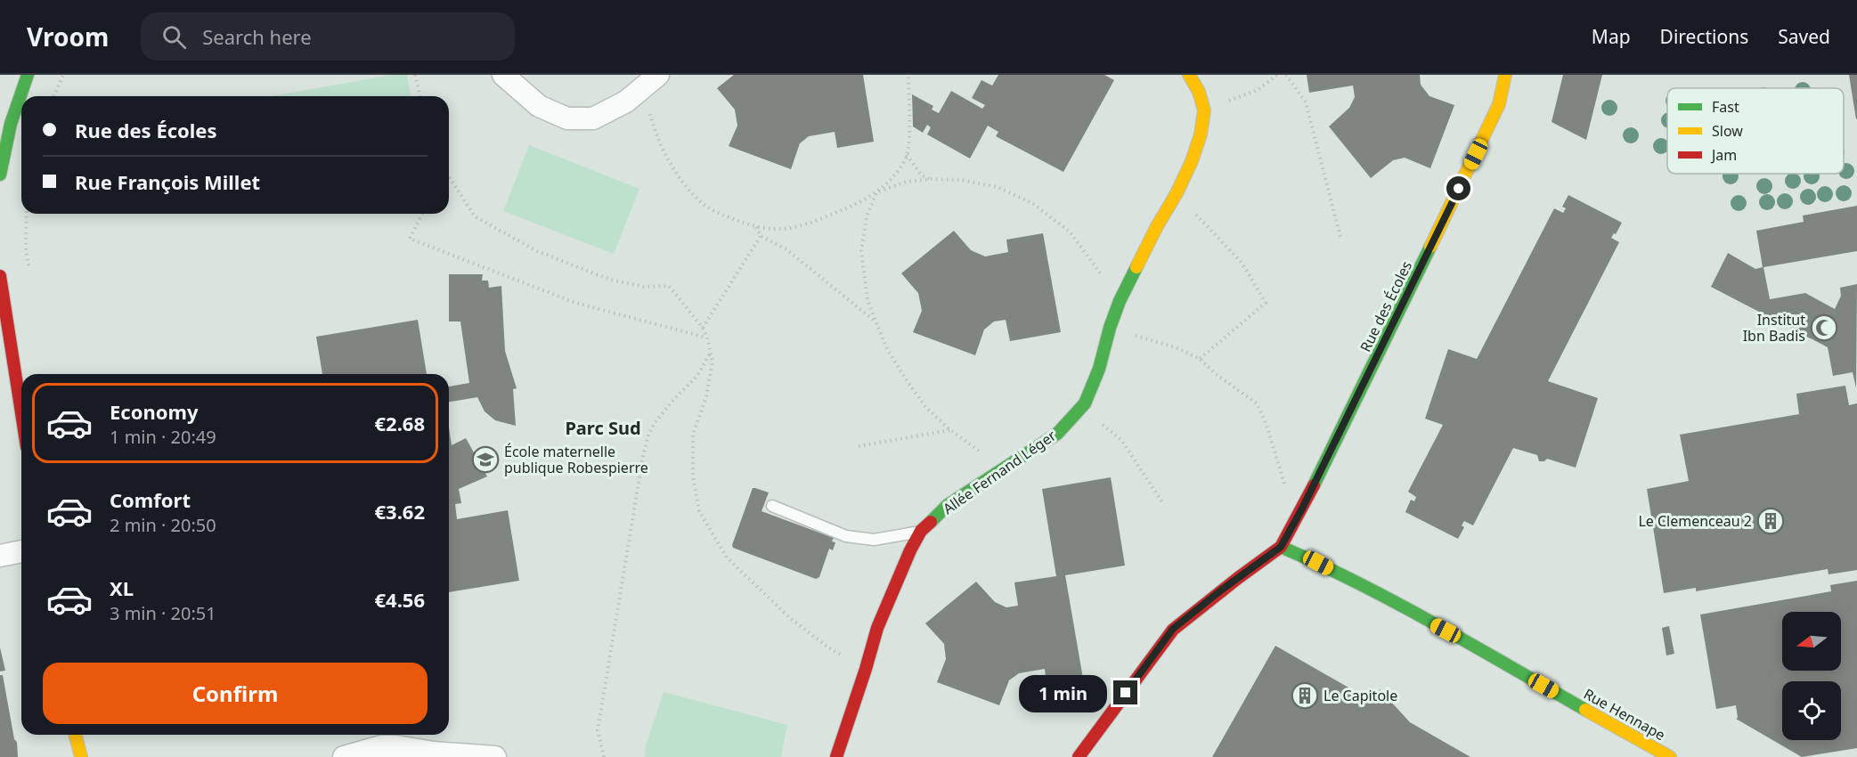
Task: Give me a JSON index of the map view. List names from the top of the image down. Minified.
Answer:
{"streets":{"street":["Rue des Écoles","Allée Fernand Léger","Rue Hennape"]},"crossings":[["Rue des Écoles","Rue Hennape"]],"districts":["Parc Sud"],"places":{"mosque":["Institut Ibn Badis"],"school or university":["École maternelle publique Robespierre"],"building":["Le Clemenceau 2","Le Capitole"]},"legend":["Fast","Slow","Jam"],"north":"left","page":{"header":"Vroom","search":"Search here","nav":["Map","Directions","Saved"],"banner":["Rue des Écoles","Rue François Millet"],"list":[{"name":"Economy","note":"1 min · 20:49","value":"€2.68"},{"name":"Comfort","note":"2 min · 20:50","value":"€3.62"},{"name":"XL","note":"3 min · 20:51","value":"€4.56"}],"buttons":"Confirm","bubble":"1 min"}}
